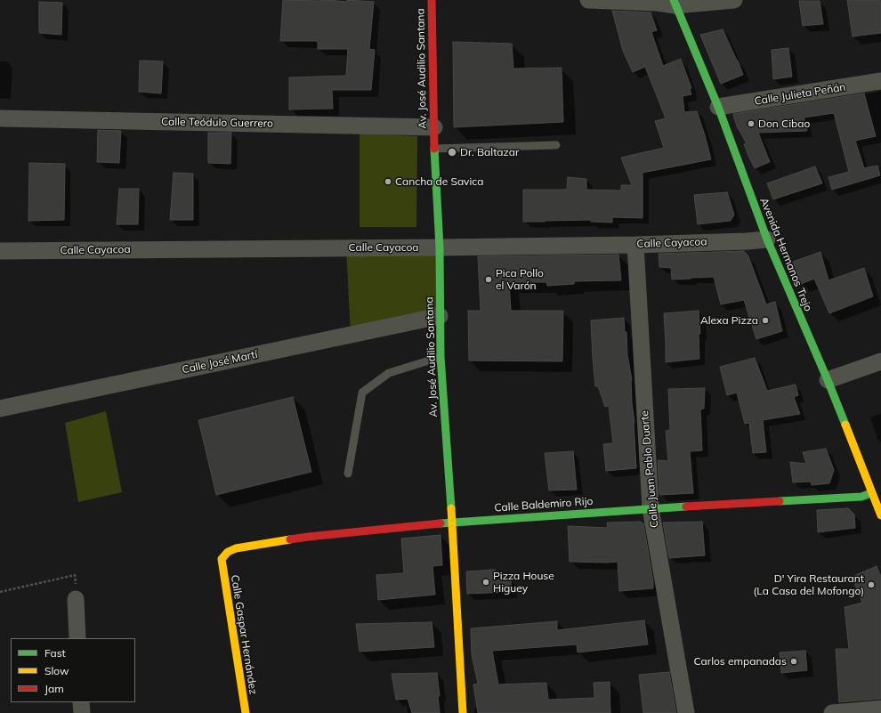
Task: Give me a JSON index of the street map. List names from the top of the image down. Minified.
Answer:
{"streets":{"main road":["Av. José Audilio Santana","Avenida Hermanos Trejo","Calle Baldemiro Rijo","Calle Gaspar Hernández"],"street":["Calle Julieta Peñán","Calle Teódulo Guerrero","Calle Cayacoa","Calle José Martí","Calle Juan Pablo Duarte"]},"crossings":[["Av. José Audilio Santana","Calle Teódulo Guerrero"],["Av. José Audilio Santana","Calle Cayacoa"],["Av. José Audilio Santana","Calle José Martí"],["Av. José Audilio Santana","Calle Baldemiro Rijo"],["Calle Julieta Peñán","Avenida Hermanos Trejo"],["Calle Cayacoa","Avenida Hermanos Trejo"],["Calle Cayacoa","Calle Juan Pablo Duarte"],["Avenida Hermanos Trejo","Calle Baldemiro Rijo"],["Calle Juan Pablo Duarte","Calle Baldemiro Rijo"],["Calle Baldemiro Rijo","Calle Gaspar Hernández"]],"places":["Don Cibao","Dr. Baltazar","Cancha de Savica","Pica Pollo el Varón","Alexa Pizza","Pizza House Higuey","D' Yira Restaurant (La Casa del Mofongo)","Carlos empanadas"],"legend":["Fast","Slow","Jam"]}
